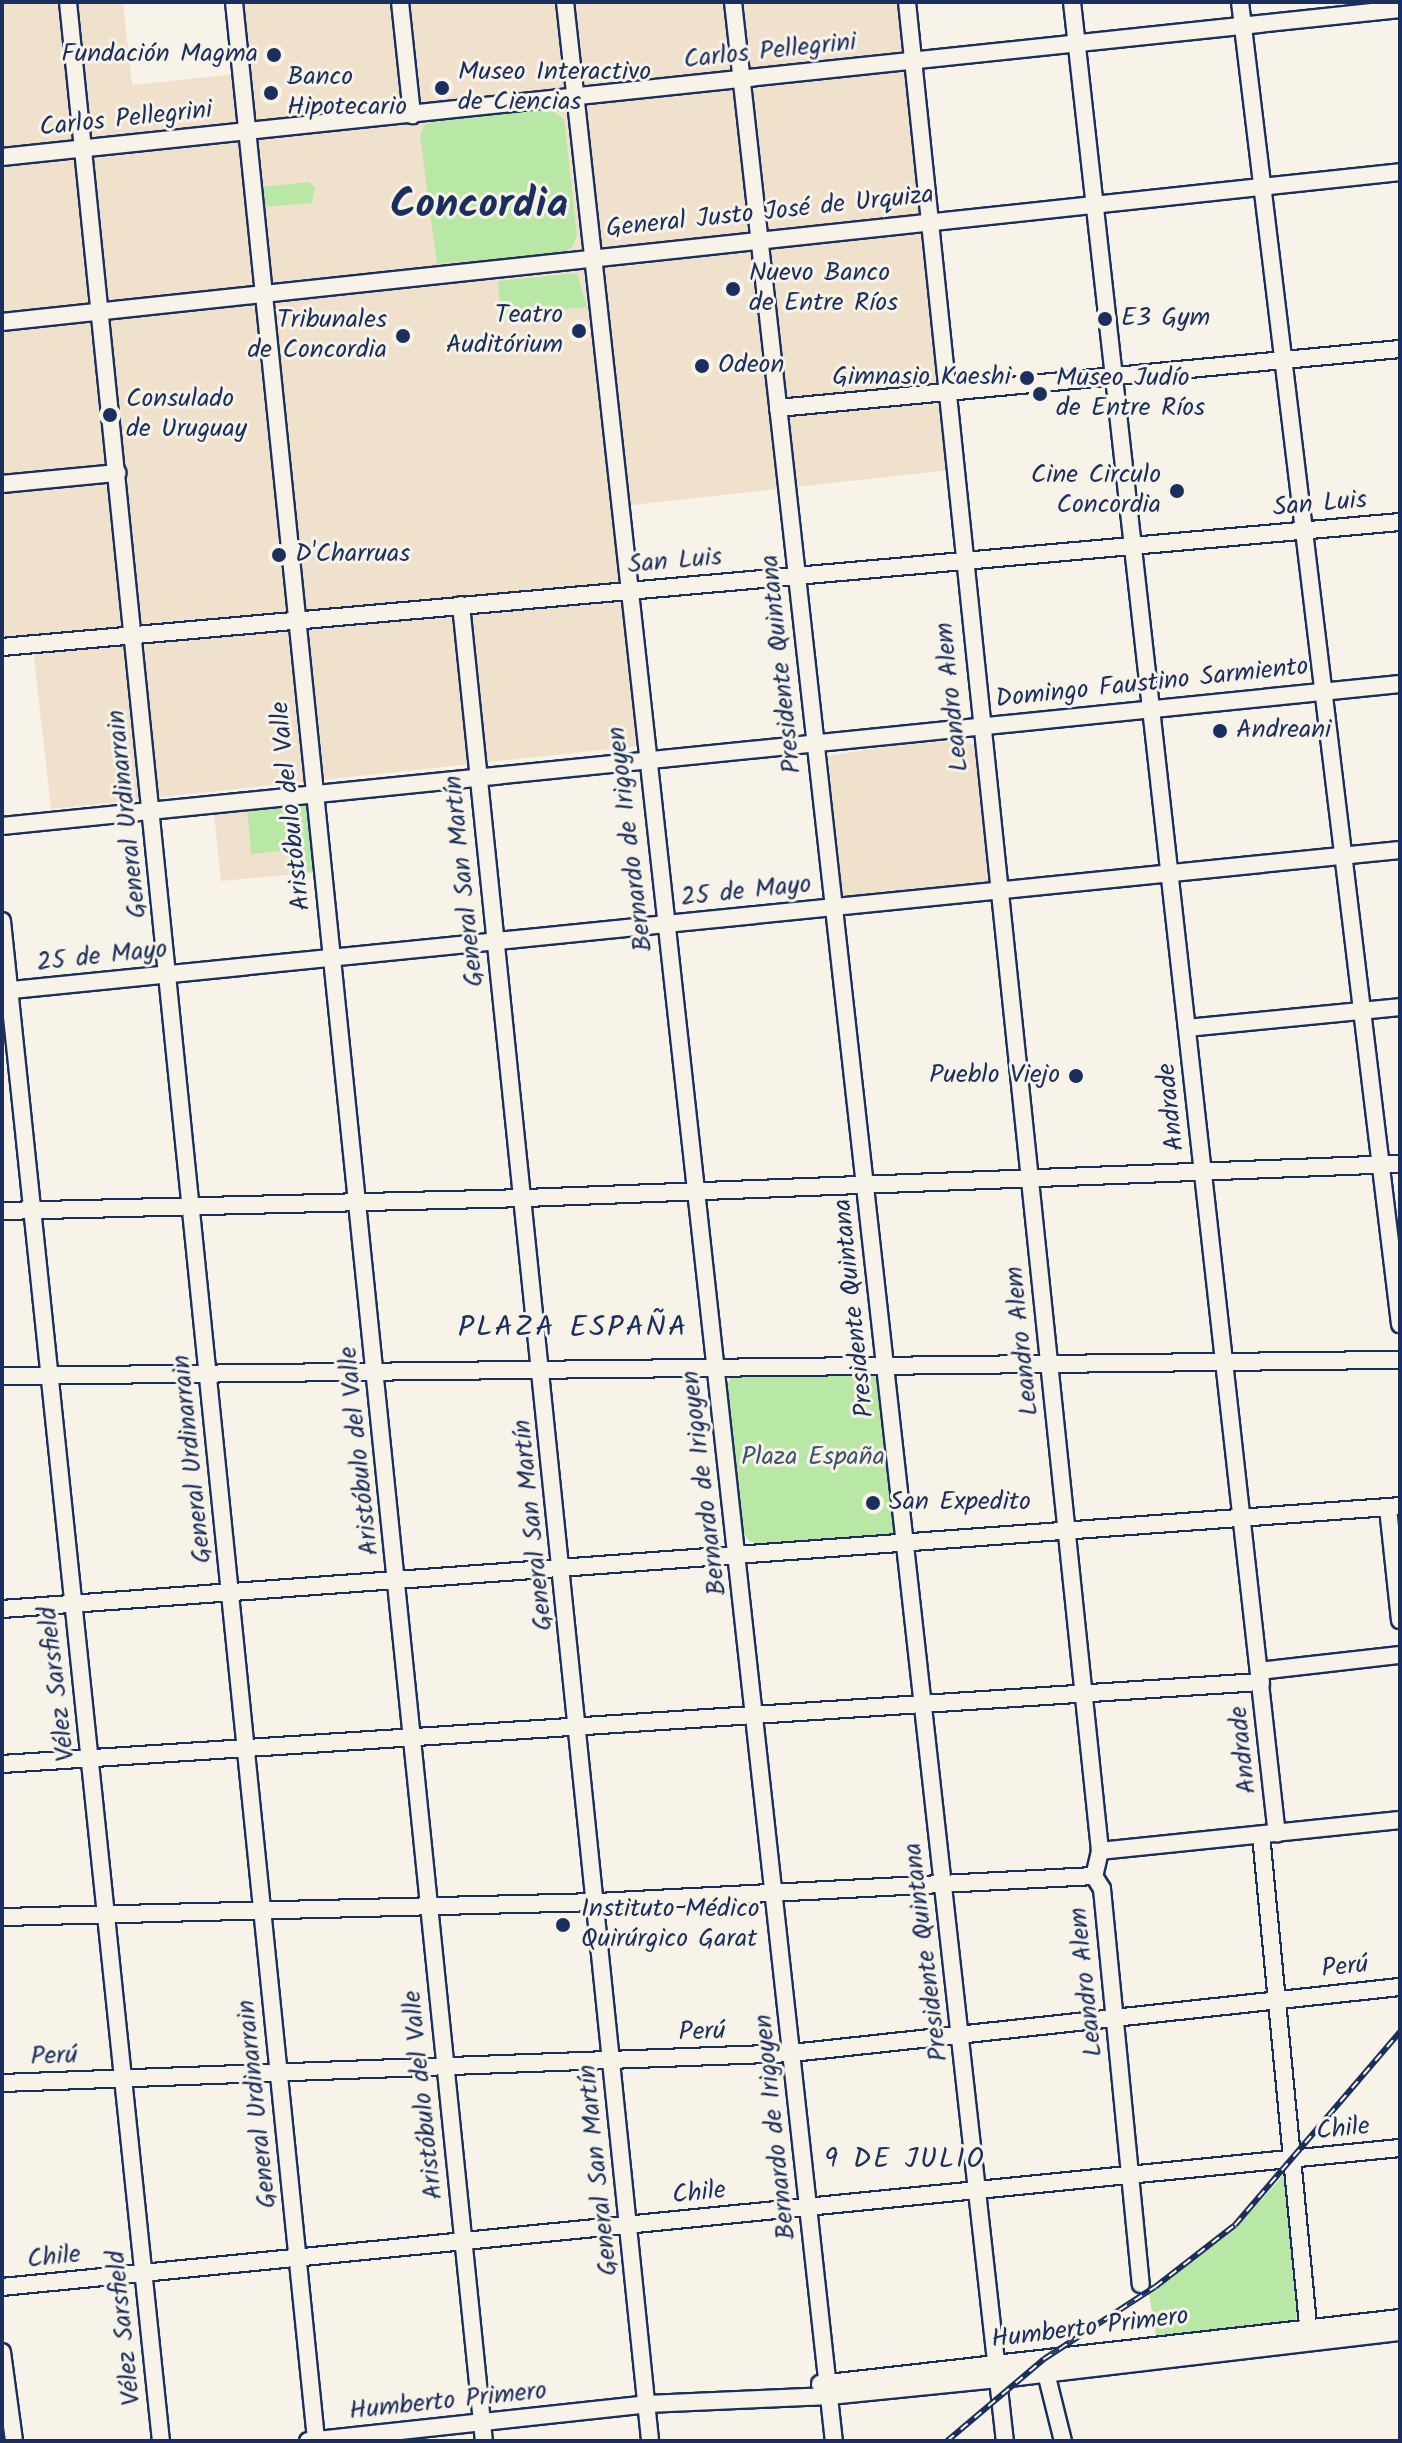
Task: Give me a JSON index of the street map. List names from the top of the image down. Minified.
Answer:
{"streets":{"street":["Carlos Pellegrini","General Justo José de Urquiza","San Luis","Presidente Quintana","Domingo Faustino Sarmiento","Leandro Alem","Aristóbulo del Valle","General Urdinarrain","Bernardo de Irigoyen","General San Martín","25 de Mayo","Andrade","Vélez Sarsfield","Perú","Chile","Humberto Primero"]},"crossings":[["Carlos Pellegrini","Presidente Quintana"],["Carlos Pellegrini","Leandro Alem"],["Carlos Pellegrini","Aristóbulo del Valle"],["Carlos Pellegrini","General Urdinarrain"],["Carlos Pellegrini","Bernardo de Irigoyen"],["Carlos Pellegrini","Andrade"],["General Justo José de Urquiza","Presidente Quintana"],["General Justo José de Urquiza","Leandro Alem"],["General Justo José de Urquiza","Aristóbulo del Valle"],["General Justo José de Urquiza","General Urdinarrain"],["General Justo José de Urquiza","Bernardo de Irigoyen"],["General Justo José de Urquiza","Andrade"],["San Luis","Presidente Quintana"],["San Luis","Leandro Alem"],["San Luis","Aristóbulo del Valle"],["San Luis","General Urdinarrain"],["San Luis","Bernardo de Irigoyen"],["San Luis","General San Martín"],["San Luis","Andrade"],["Presidente Quintana","Domingo Faustino Sarmiento"],["Presidente Quintana","25 de Mayo"],["Presidente Quintana","Perú"],["Presidente Quintana","Chile"],["Presidente Quintana","Humberto Primero"],["Domingo Faustino Sarmiento","Leandro Alem"],["Domingo Faustino Sarmiento","Aristóbulo del Valle"],["Domingo Faustino Sarmiento","General Urdinarrain"],["Domingo Faustino Sarmiento","Bernardo de Irigoyen"],["Domingo Faustino Sarmiento","General San Martín"],["Domingo Faustino Sarmiento","Andrade"],["Leandro Alem","25 de Mayo"],["Leandro Alem","Perú"],["Leandro Alem","Chile"],["Aristóbulo del Valle","25 de Mayo"],["Aristóbulo del Valle","Perú"],["Aristóbulo del Valle","Chile"],["Aristóbulo del Valle","Humberto Primero"],["General Urdinarrain","25 de Mayo"],["General Urdinarrain","Perú"],["General Urdinarrain","Chile"],["General Urdinarrain","Humberto Primero"],["Bernardo de Irigoyen","25 de Mayo"],["Bernardo de Irigoyen","Perú"],["Bernardo de Irigoyen","Chile"],["Bernardo de Irigoyen","Humberto Primero"],["General San Martín","25 de Mayo"],["General San Martín","Perú"],["General San Martín","Chile"],["General San Martín","Humberto Primero"],["25 de Mayo","Andrade"],["25 de Mayo","Vélez Sarsfield"],["Andrade","Perú"],["Andrade","Chile"],["Andrade","Humberto Primero"],["Vélez Sarsfield","Perú"],["Vélez Sarsfield","Chile"]],"districts":["Concordia","PLAZA ESPAÑA","9 DE JULIO"],"parks":["Plaza España"],"places":["Fundación Magma","Museo Interactivo de Ciencias","Banco Hipotecario","Nuevo Banco de Entre Ríos","E3 Gym","Teatro Auditórium","Tribunales de Concordia","Odeon","Gimnasio Kaeshi","Museo Judío de Entre Ríos","Consulado de Uruguay","Cine Circulo Concordia","D'Charruas","Andreani","Pueblo Viejo","San Expedito","Instituto Médico Quirúrgico Garat"]}
